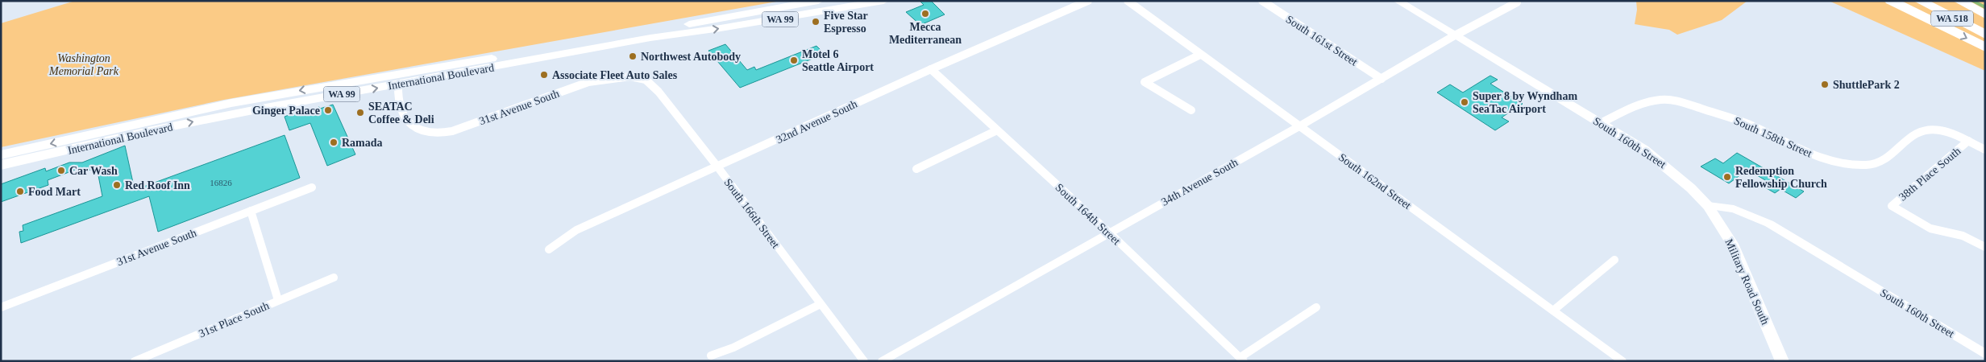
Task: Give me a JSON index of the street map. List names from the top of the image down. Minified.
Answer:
{"streets":{"highway":["WA 518"],"main road":["WA 99","International Boulevard","South 160th Street","Military Road South"],"street":["South 161st Street","31st Avenue South","32nd Avenue South","South 158th Street","38th Place South","South 162nd Street","34th Avenue South","South 166th Street","South 164th Street","31st Place South"]},"crossings":[["South 161st Street","34th Avenue South"],["International Boulevard","31st Avenue South"],["31st Avenue South","South 166th Street"],["32nd Avenue South","South 166th Street"],["32nd Avenue South","South 164th Street"],["South 158th Street","South 160th Street"],["South 158th Street","38th Place South"],["South 160th Street","34th Avenue South"],["South 160th Street","Military Road South"],["South 162nd Street","34th Avenue South"],["34th Avenue South","South 164th Street"]],"parks":["Washington Memorial Park"],"places":["Mecca Mediterranean","Five Star Espresso","Northwest Autobody","Motel 6 Seattle Airport","Associate Fleet Auto Sales","ShuttlePark 2","Super 8 by Wyndham SeaTac Airport","Ginger Palace","SEATAC Coffee & Deli","Ramada","Car Wash","Redemption Fellowship Church","Red Roof Inn","Food Mart"],"house_numbers":["16826"]}
